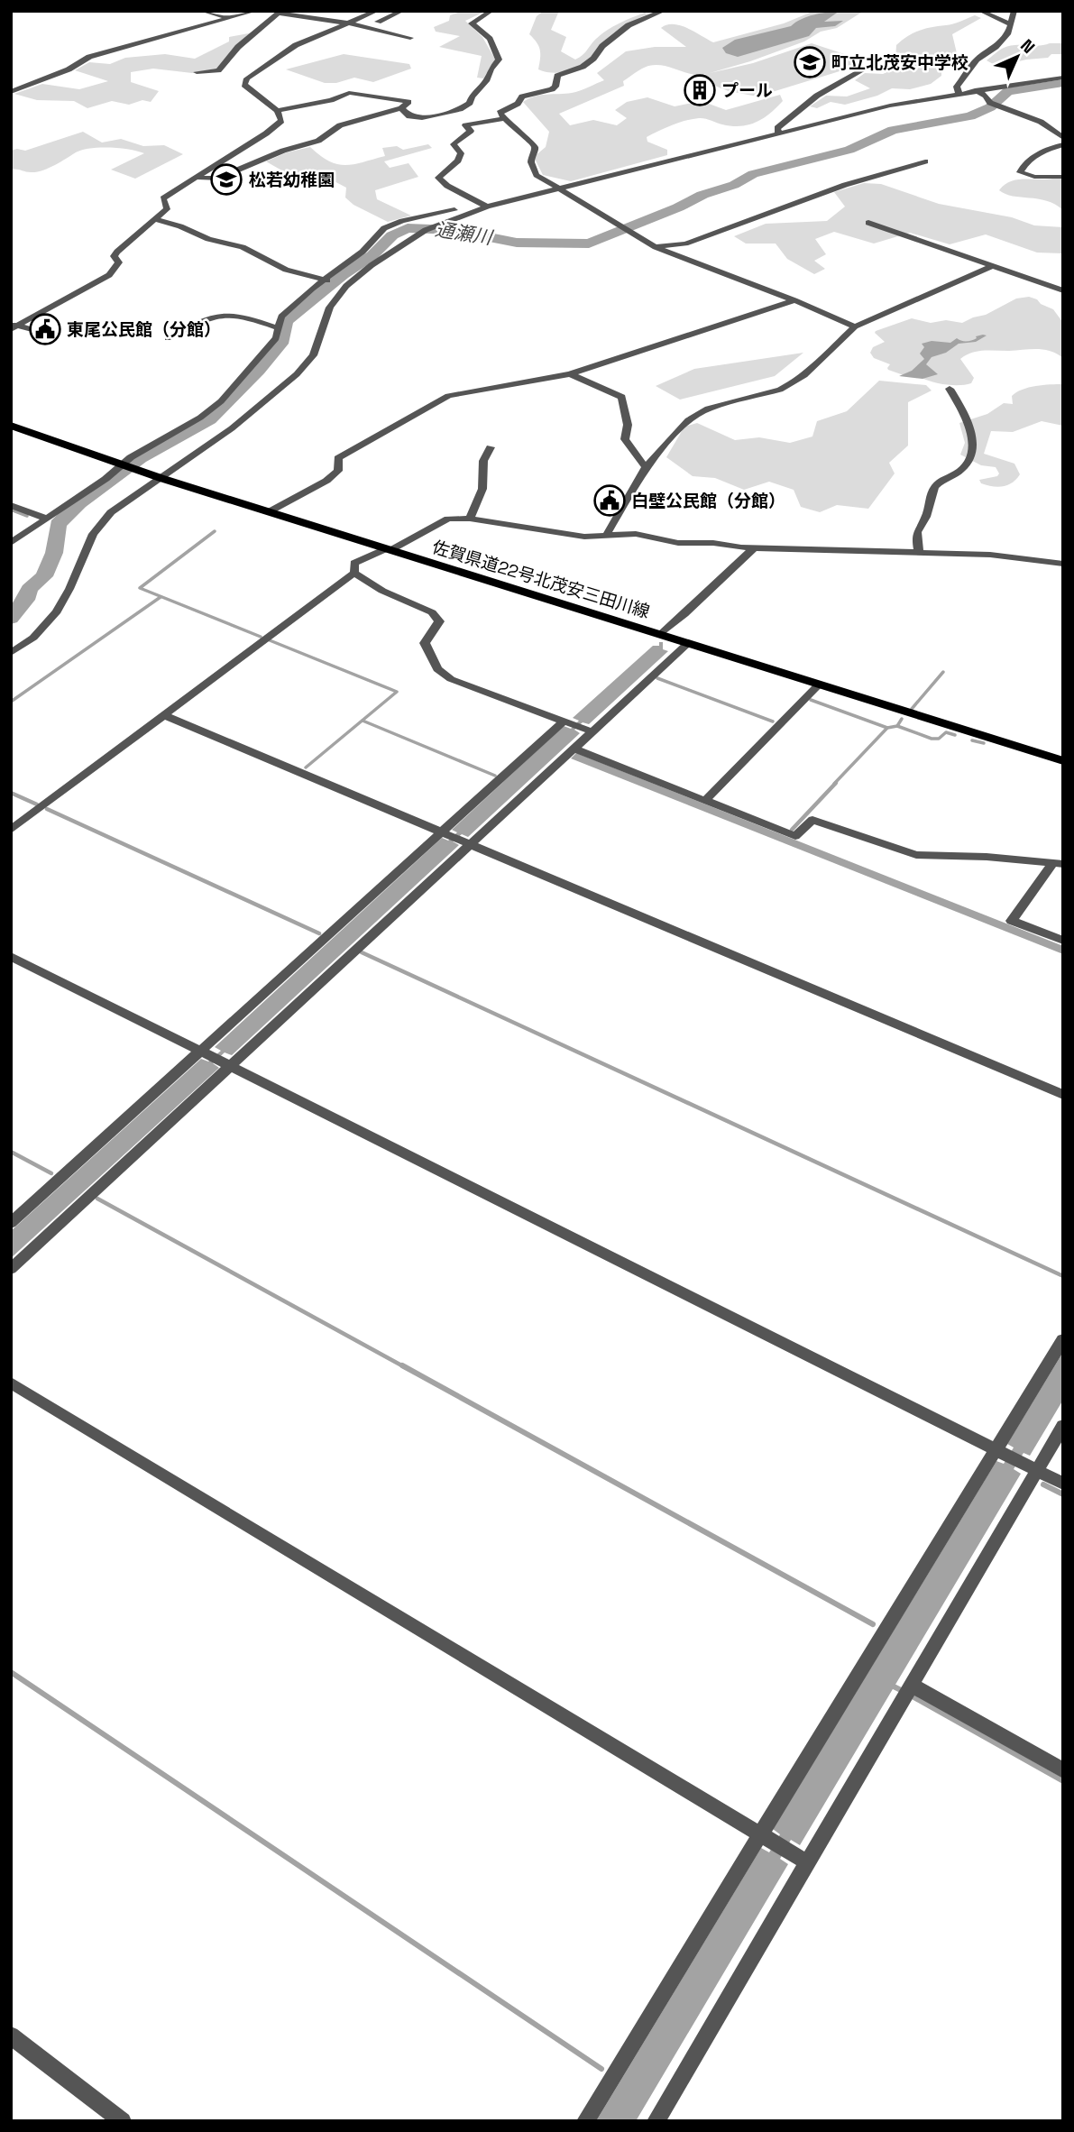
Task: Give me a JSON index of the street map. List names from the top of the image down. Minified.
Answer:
{"streets":{"main road":["佐賀県道22号北茂安三田川線"]},"water":["通瀬川"],"places":{"school or university":["町立北茂安中学校","松若幼稚園"],"building":["プール"],"public building":["東尾公民館（分館）","白壁公民館（分館）"]},"north":"top right"}
